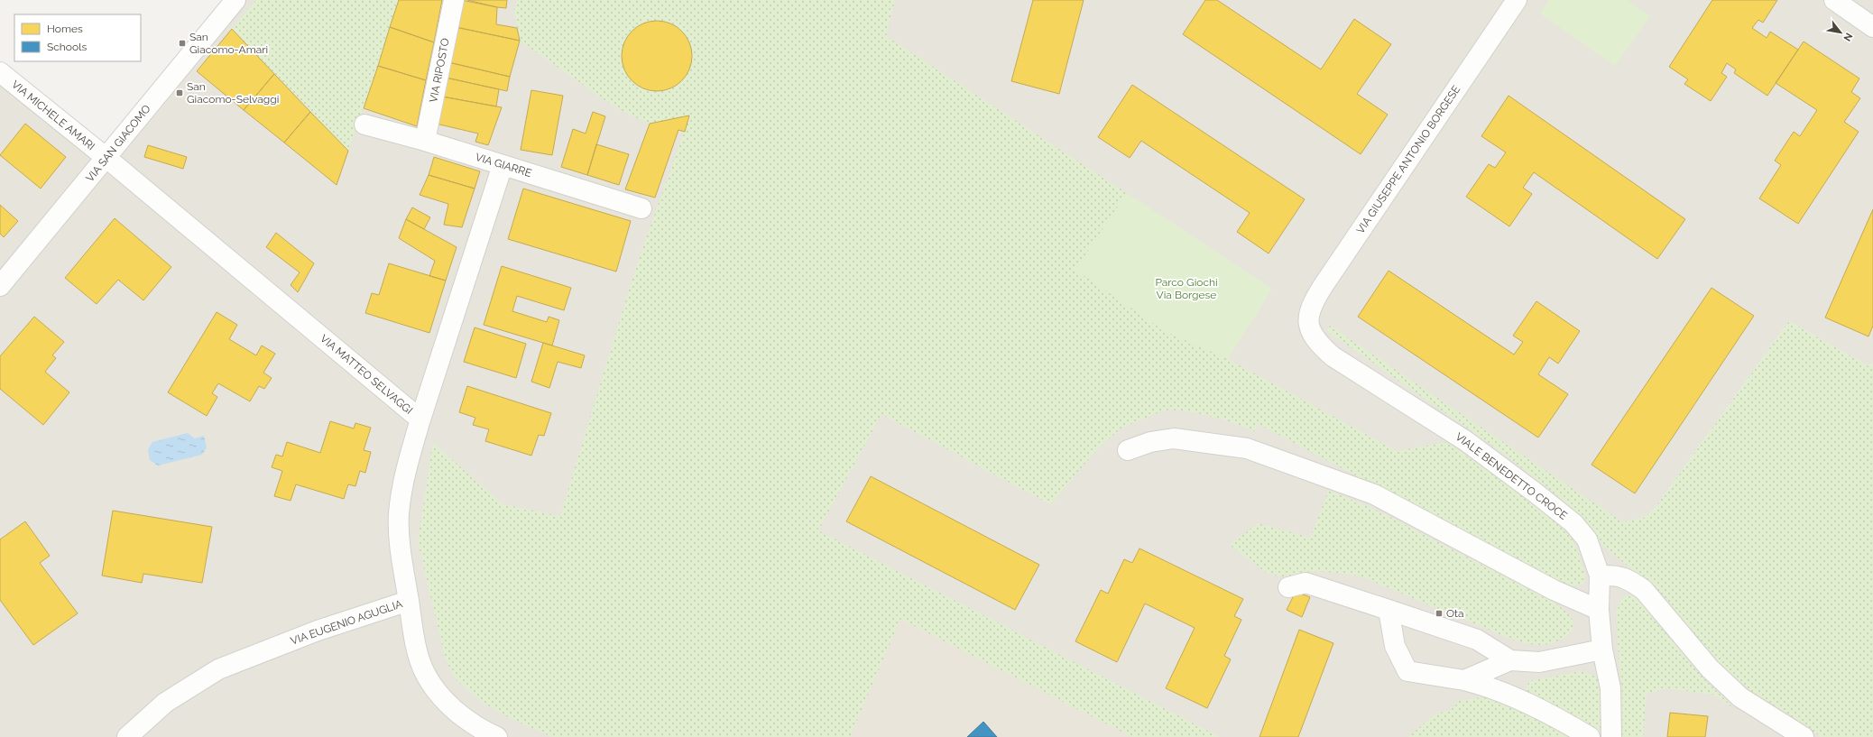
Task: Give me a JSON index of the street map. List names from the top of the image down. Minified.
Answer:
{"streets":{"street":["VIA RIPOSTO","VIA MICHELE AMARI","VIA SAN GIACOMO","VIA GIUSEPPE ANTONIO BORGESE","VIA GIARRE","VIA MATTEO SELVAGGI","VIALE BENEDETTO CROCE","VIA EUGENIO AGUGLIA"]},"crossings":[["VIA RIPOSTO","VIA GIARRE"],["VIA MICHELE AMARI","VIA SAN GIACOMO"],["VIA MICHELE AMARI","VIA MATTEO SELVAGGI"],["VIA SAN GIACOMO","VIA MATTEO SELVAGGI"],["VIA GIUSEPPE ANTONIO BORGESE","VIALE BENEDETTO CROCE"],["VIA GIARRE","VIA MATTEO SELVAGGI"],["VIA MATTEO SELVAGGI","VIA EUGENIO AGUGLIA"]],"parks":["Parco Giochi Via Borgese"],"places":{"transit":["San Giacomo-Amari","San Giacomo-Selvaggi","Ota"]},"legend":["Homes","Schools"],"north":"bottom right"}
